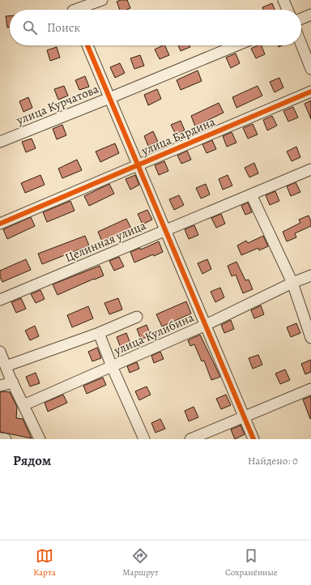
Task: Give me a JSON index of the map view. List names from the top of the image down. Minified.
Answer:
{"streets":{"street":["улица Курчатова","улица Бардина","Целинная улица","улица Кулибина"]},"page":{"search":"Поиск","heading":["Рядом","Найдено: 0"],"nav":["Карта","Маршрут","Сохранённые"]}}
